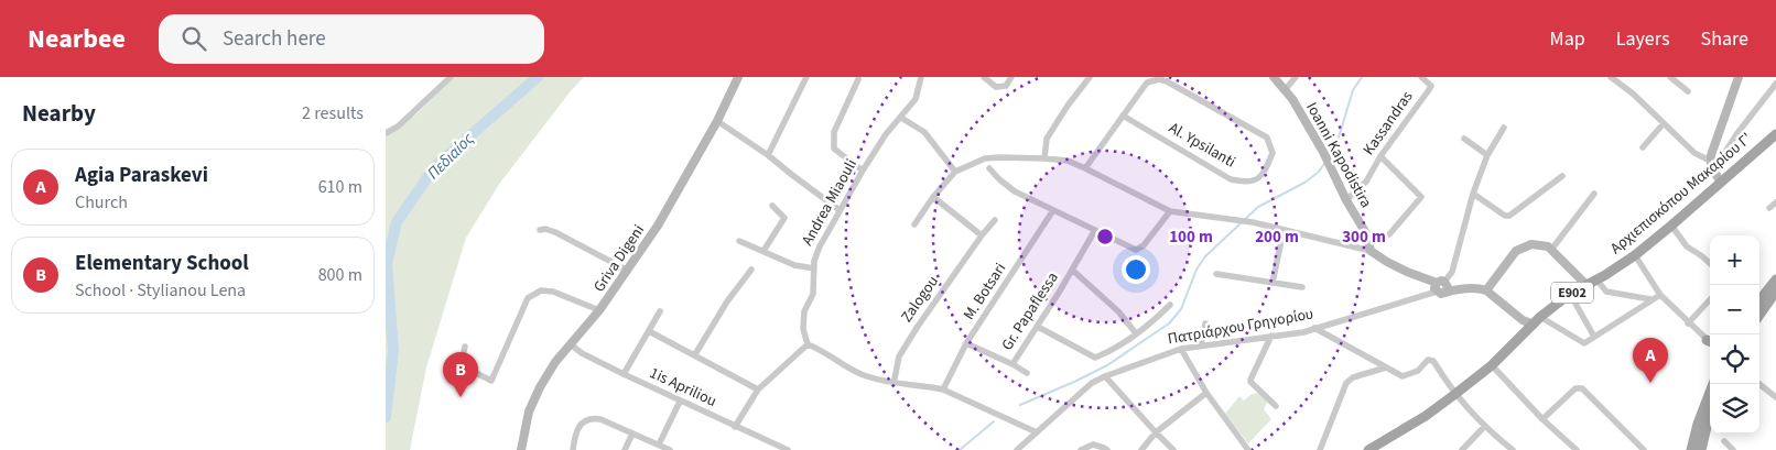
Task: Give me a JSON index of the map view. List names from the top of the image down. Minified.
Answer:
{"streets":{"main road":["Αρχιεπισκόπου Μακαρίου Γ'","E902"],"street":["Kassandras","Al. Ypsilanti","Ioanni Kapodistira","Andrea Miaouli","Griva Digeni","M. Botsari","Zalogou","Gr. Papaflessa","Πατριάρχου Γρηγορίου","1is Apriliou"]},"crossings":[["Kassandras","Ioanni Kapodistira"],["Griva Digeni","1is Apriliou"],["M. Botsari","Gr. Papaflessa"]],"water":["Πεδιαίος"],"page":{"header":"Nearbee","search":"Search here","nav":["Map","Layers","Share"],"heading":["Nearby","2 results"],"list":[{"mark":"A","name":"Agia Paraskevi","note":"Church","value":"610 m"},{"mark":"B","name":"Elementary School","note":"School · Stylianou Lena","value":"800 m"}],"map_buttons":["+","−"],"pins":["A","B"]},"rings":["100 m","200 m","300 m"]}
